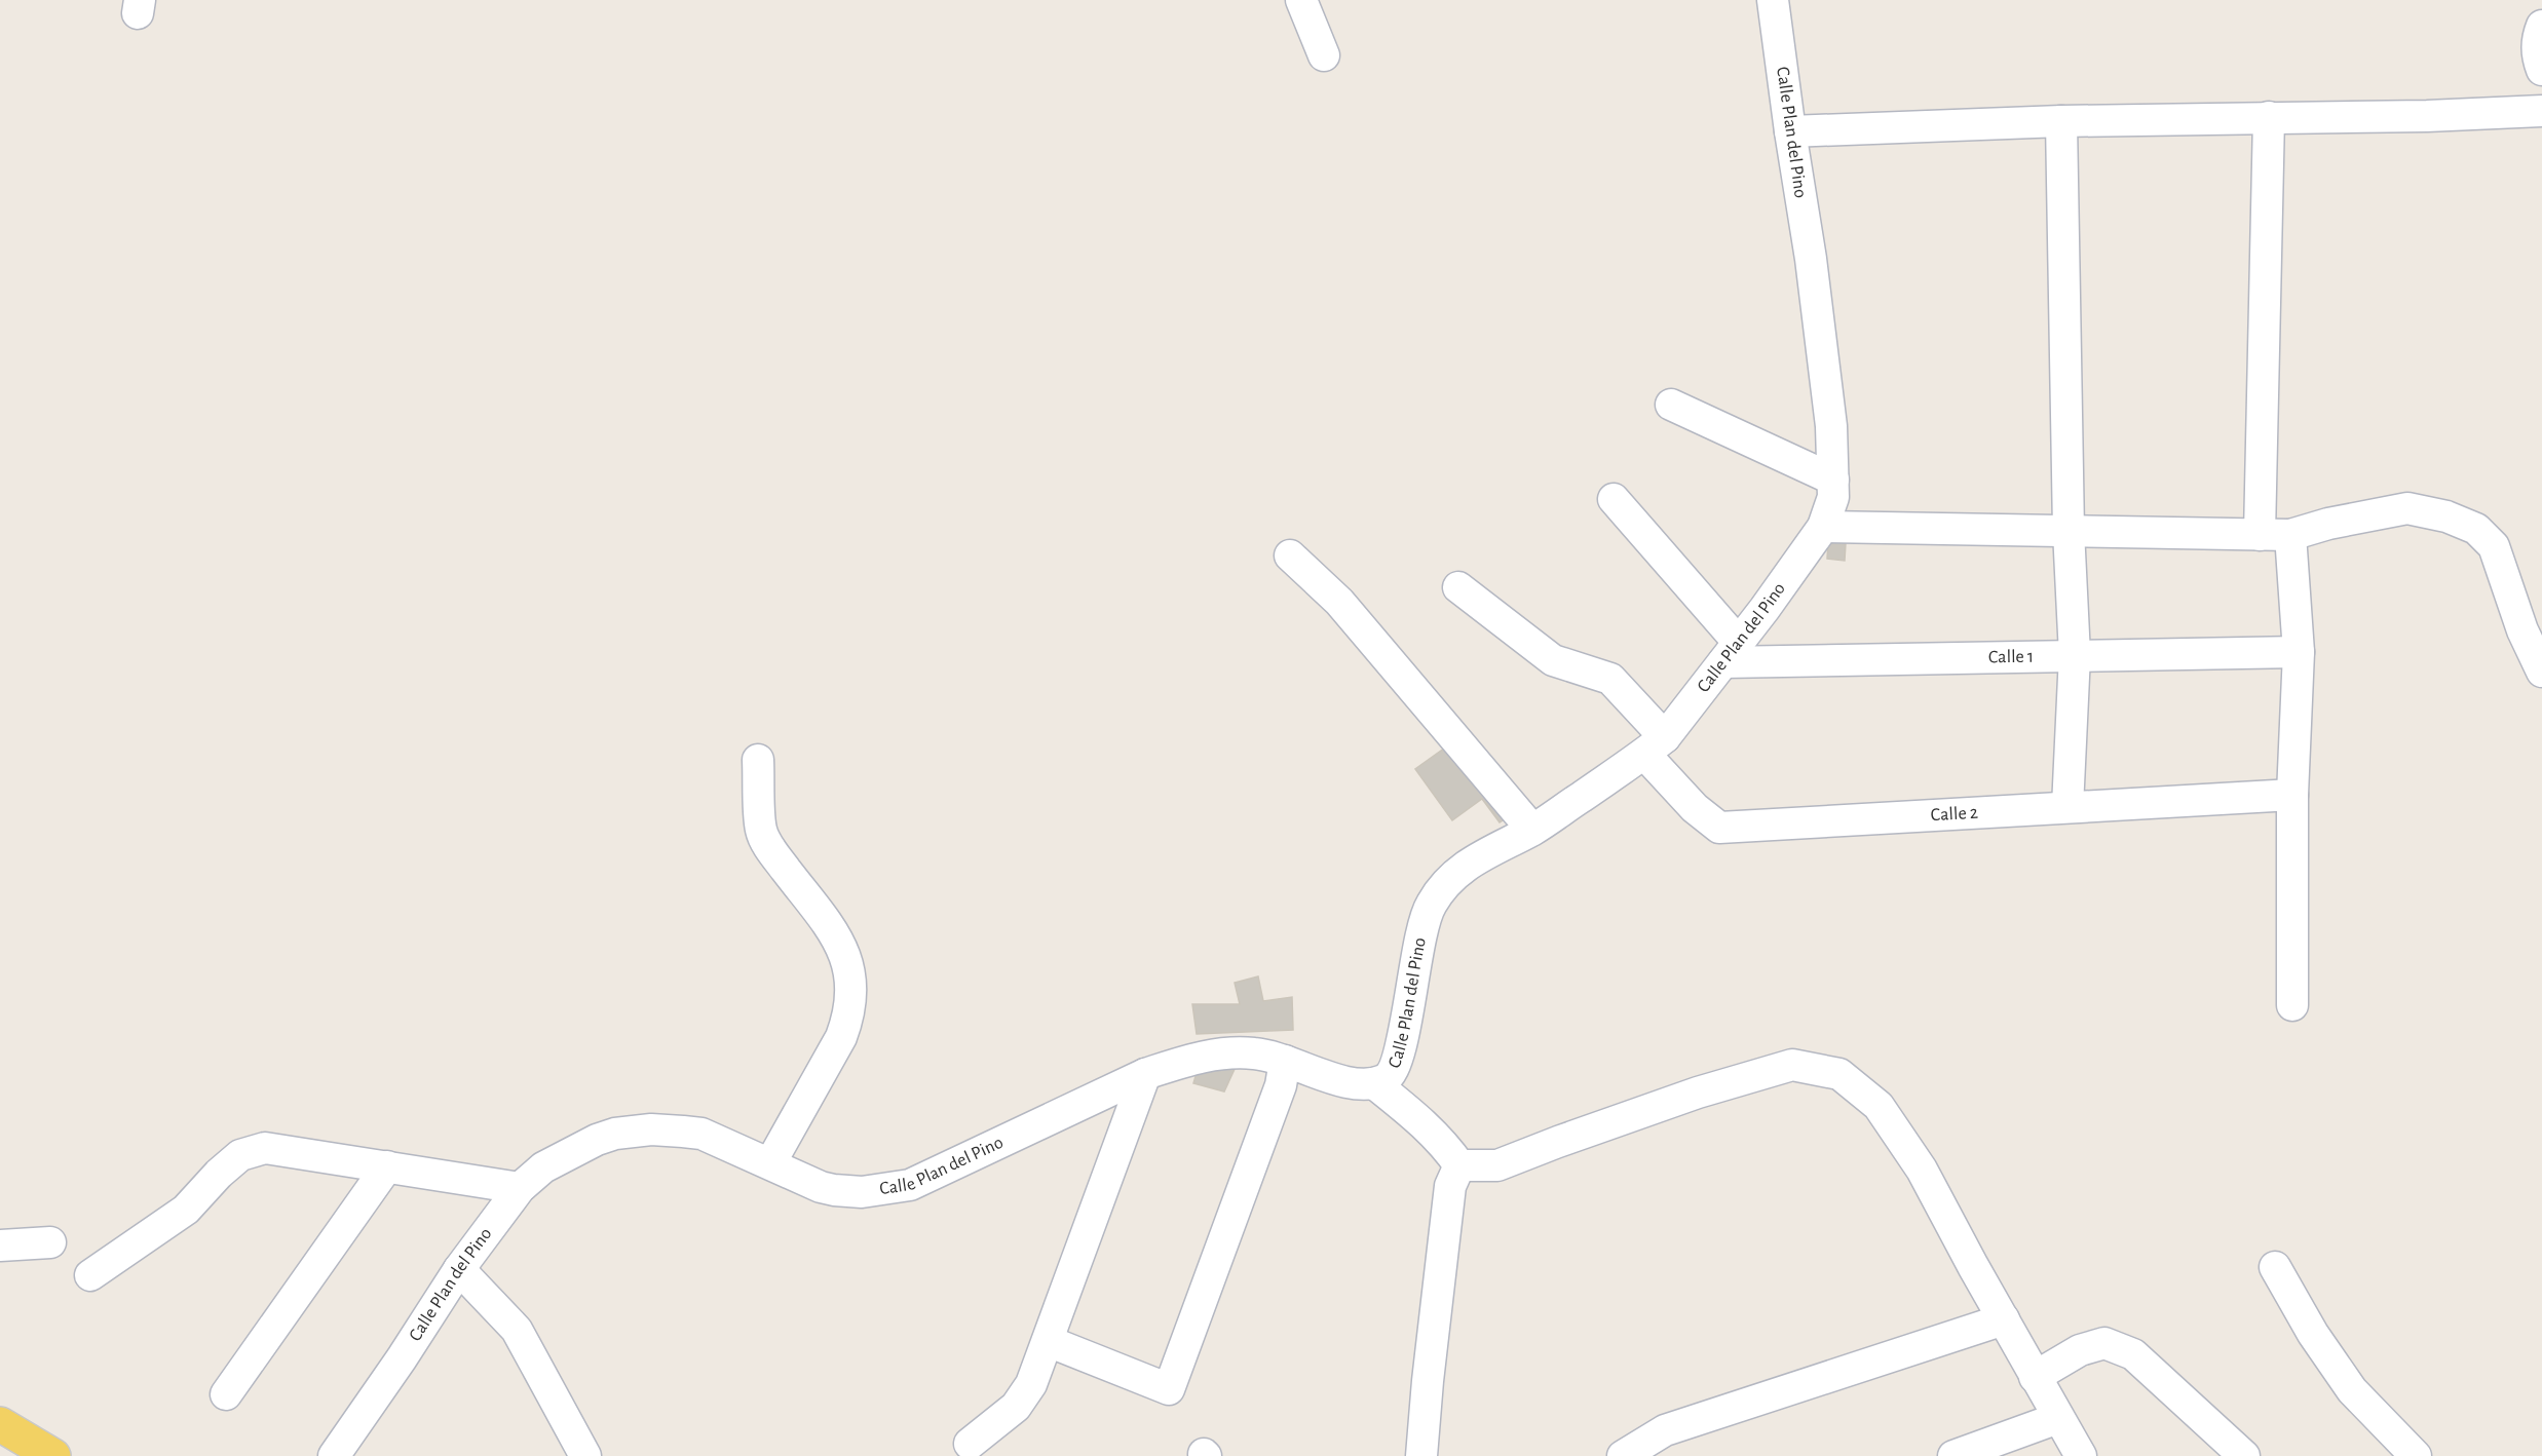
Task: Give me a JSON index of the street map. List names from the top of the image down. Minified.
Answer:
{"streets":{"street":["Calle Plan del Pino","Calle 1","Calle 2"]},"crossings":[["Calle Plan del Pino","Calle 1"],["Calle Plan del Pino","Calle 2"]]}
